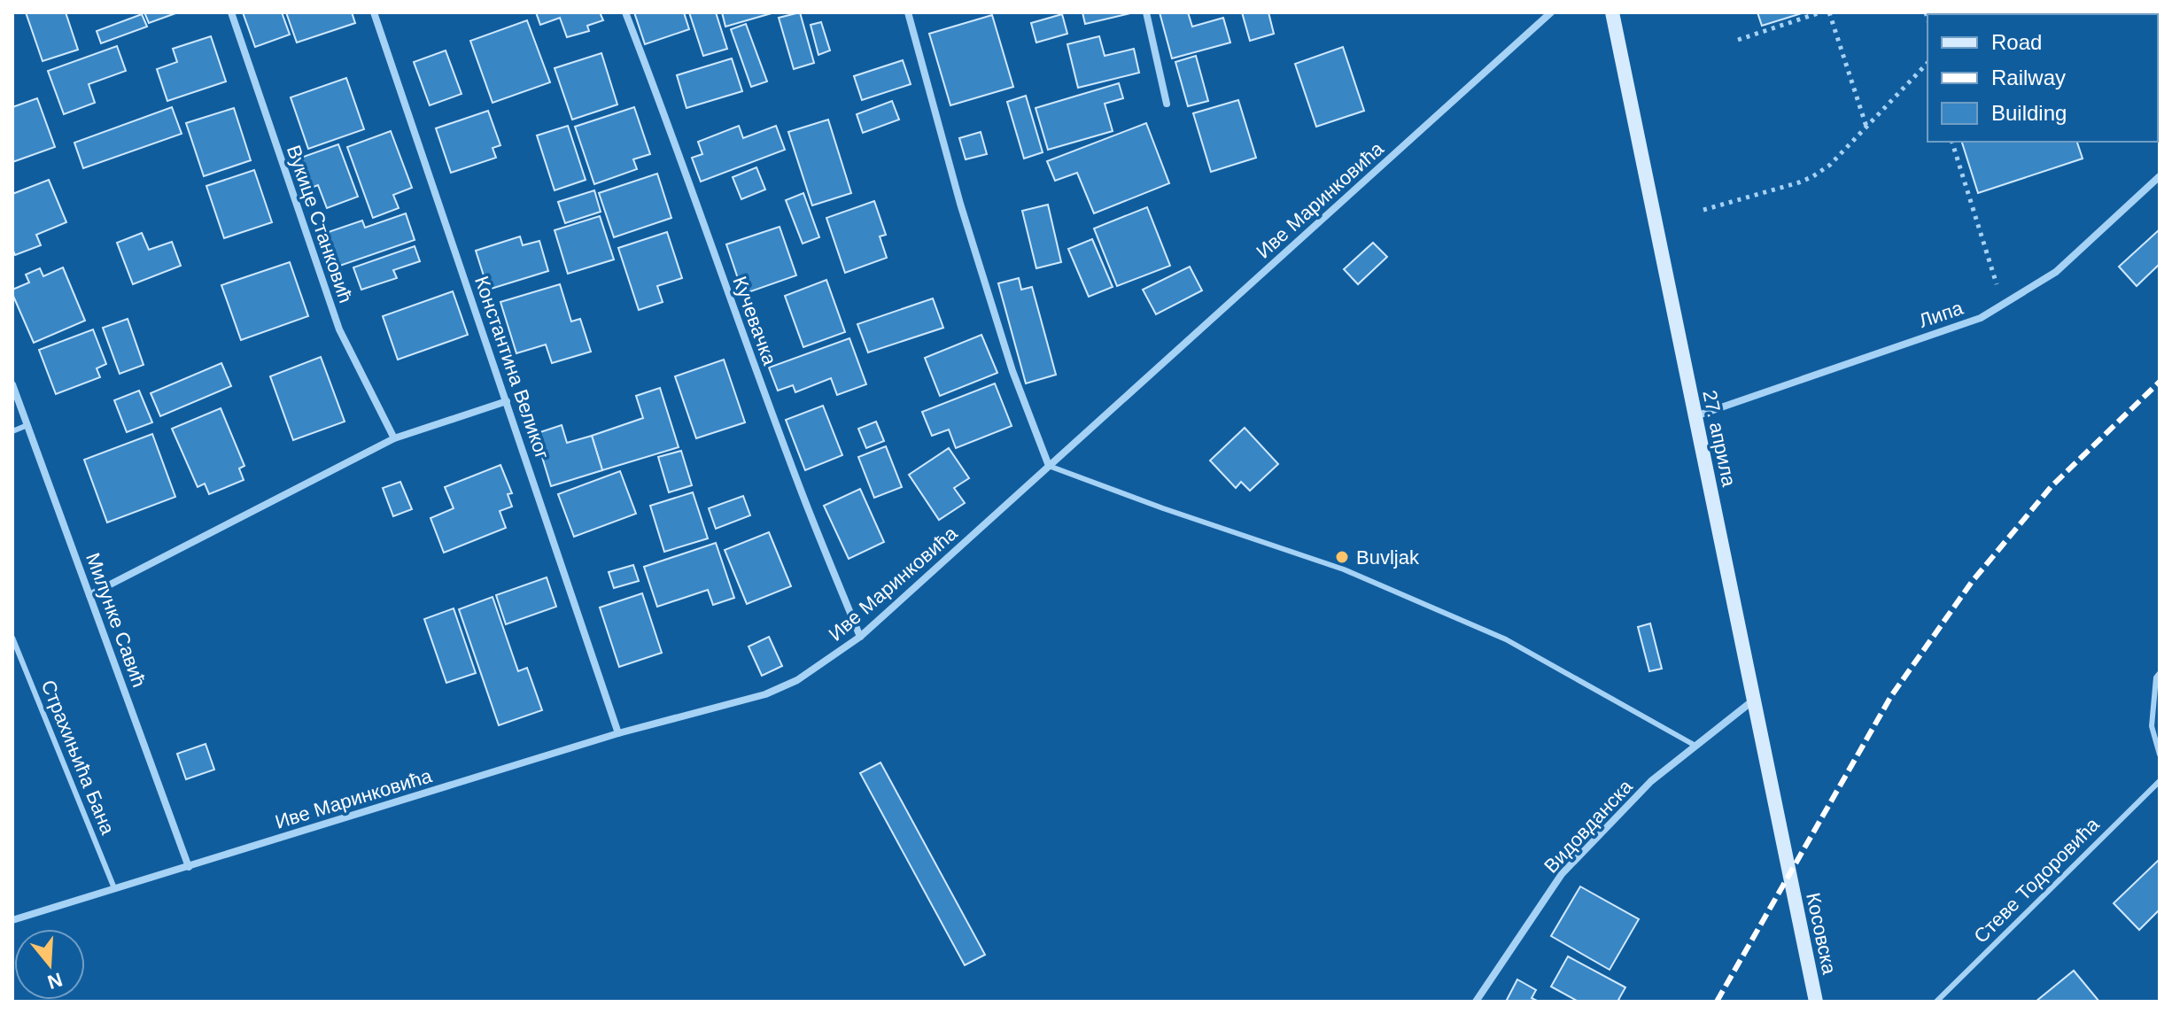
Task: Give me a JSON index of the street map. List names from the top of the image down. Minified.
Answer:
{"streets":{"main road":["27. априла","Косовска"],"street":["Иве Маринковића","Вукице Станковић","Липа","Кучевачка","Константина Великог","Милунке Савић","Видовданска"],"lane":["Страхињића Бана","Стеве Тодоровића"]},"crossings":[["Иве Маринковића","Кучевачка"],["Иве Маринковића","Константина Великог"],["Иве Маринковића","Милунке Савић"],["Иве Маринковића","Страхињића Бана"],["Липа","27. априла"],["27. априла","Видовданска"],["27. априла","Косовска"]],"places":["Buvljak"],"legend":["Road","Railway","Building"],"north":"bottom"}
